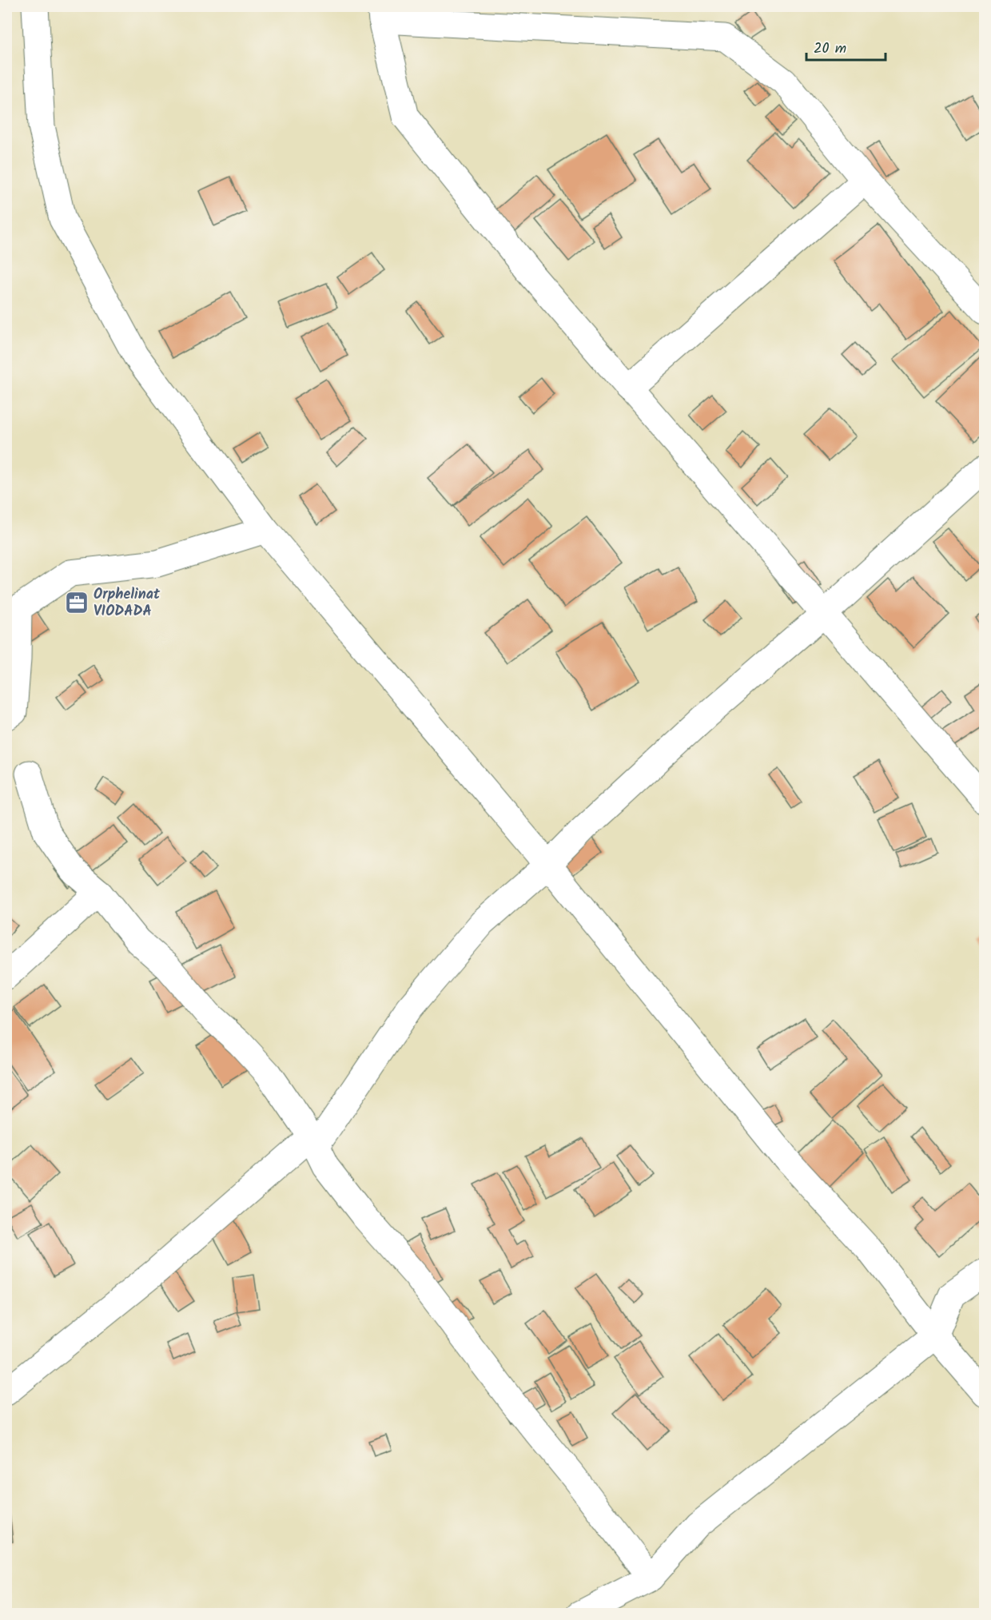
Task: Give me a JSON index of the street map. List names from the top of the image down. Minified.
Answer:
{"places":{"office":["Orphelinat VIODADA"]},"scale_bar":"20 m"}
